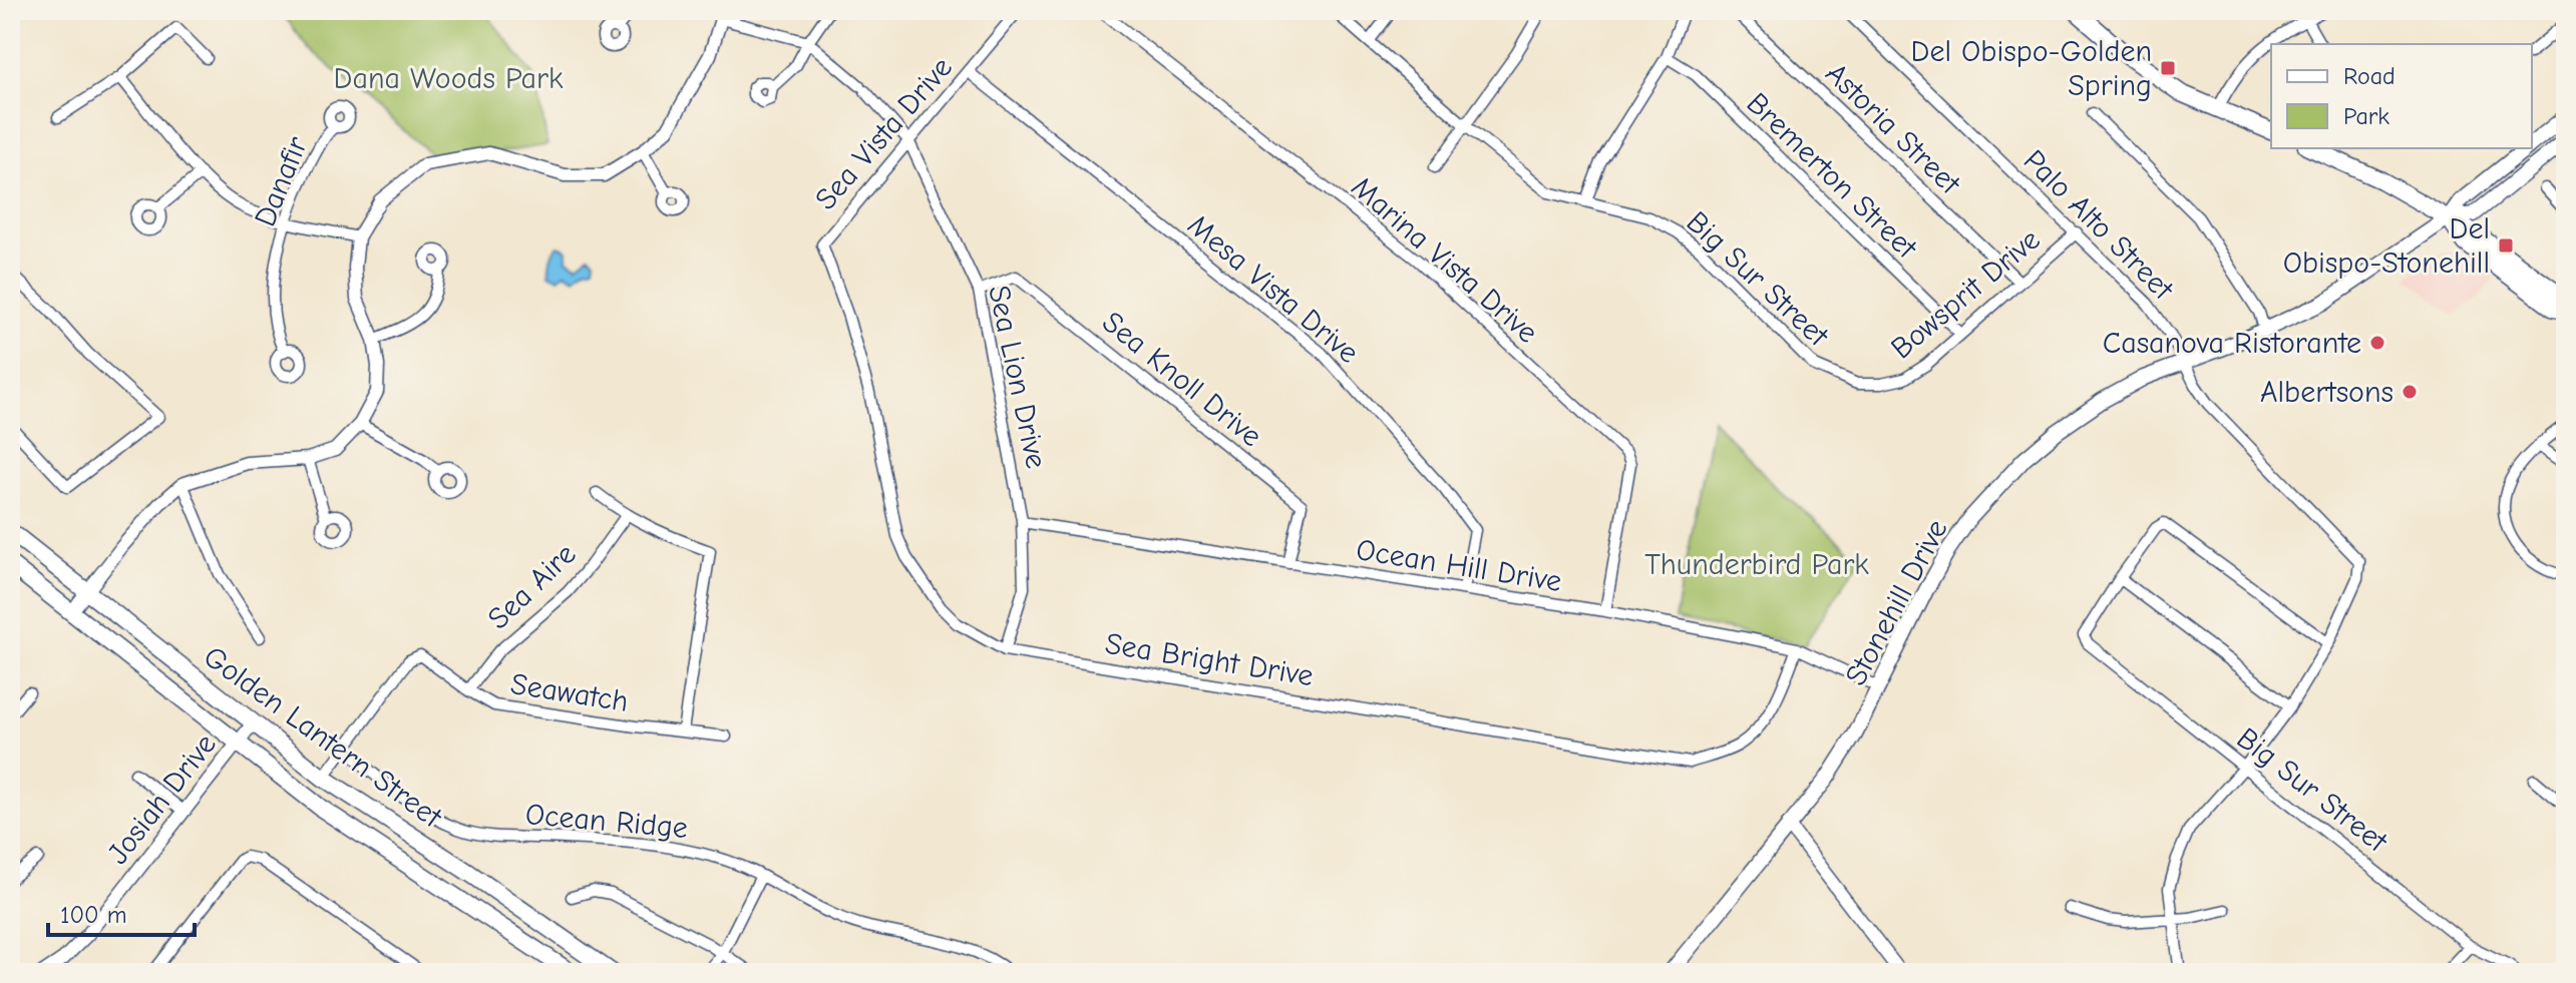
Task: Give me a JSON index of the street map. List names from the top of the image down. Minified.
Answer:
{"streets":{"main road":["Stonehill Drive","Golden Lantern Street"],"street":["Astoria Street","Sea Vista Drive","Bremerton Street","Danafir","Palo Alto Street","Marina Vista Drive","Big Sur Street","Mesa Vista Drive","Bowsprit Drive","Sea Lion Drive","Sea Knoll Drive","Ocean Hill Drive","Sea Aire","Sea Bright Drive","Seawatch","Josiah Drive","Ocean Ridge"]},"crossings":[["Astoria Street","Bowsprit Drive"],["Sea Vista Drive","Mesa Vista Drive"],["Sea Vista Drive","Sea Lion Drive"],["Sea Vista Drive","Sea Bright Drive"],["Bremerton Street","Bowsprit Drive"],["Palo Alto Street","Bowsprit Drive"],["Palo Alto Street","Stonehill Drive"],["Marina Vista Drive","Ocean Hill Drive"],["Big Sur Street","Bowsprit Drive"],["Mesa Vista Drive","Ocean Hill Drive"],["Sea Lion Drive","Sea Knoll Drive"],["Sea Lion Drive","Ocean Hill Drive"],["Sea Lion Drive","Sea Bright Drive"],["Sea Knoll Drive","Ocean Hill Drive"],["Ocean Hill Drive","Stonehill Drive"],["Ocean Hill Drive","Sea Bright Drive"],["Sea Aire","Seawatch"],["Seawatch","Ocean Ridge"],["Golden Lantern Street","Josiah Drive"]],"parks":["Dana Woods Park","Thunderbird Park"],"places":{"transit":["Del Obispo-Golden Spring","Del Obispo-Stonehill"],"other":["Casanova Ristorante","Albertsons"]},"legend":["Road","Park"],"scale_bar":"100 m"}
